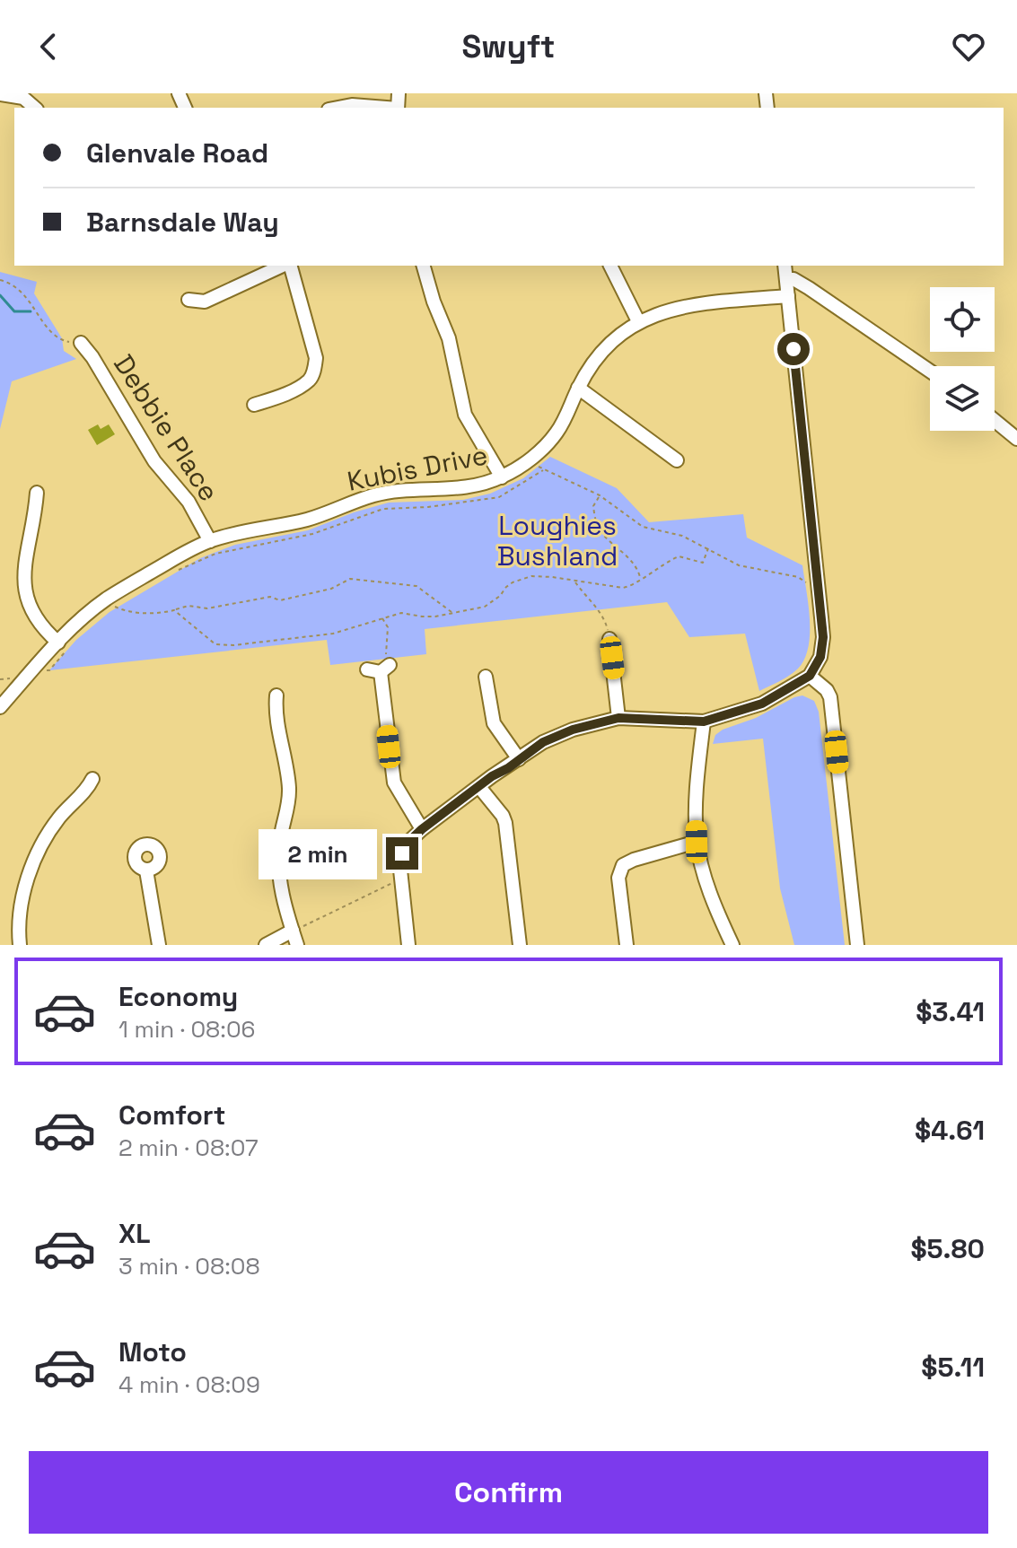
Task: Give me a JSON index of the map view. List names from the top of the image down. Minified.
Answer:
{"streets":{"street":["Debbie Place","Kubis Drive"]},"crossings":[["Debbie Place","Kubis Drive"]],"parks":["Loughies Bushland"],"page":{"header":"Swyft","banner":["Glenvale Road","Barnsdale Way"],"bubble":"2 min","list":[{"name":"Economy","note":"1 min · 08:06","value":"$3.41"},{"name":"Comfort","note":"2 min · 08:07","value":"$4.61"},{"name":"XL","note":"3 min · 08:08","value":"$5.80"},{"name":"Moto","note":"4 min · 08:09","value":"$5.11"}],"buttons":"Confirm"}}
